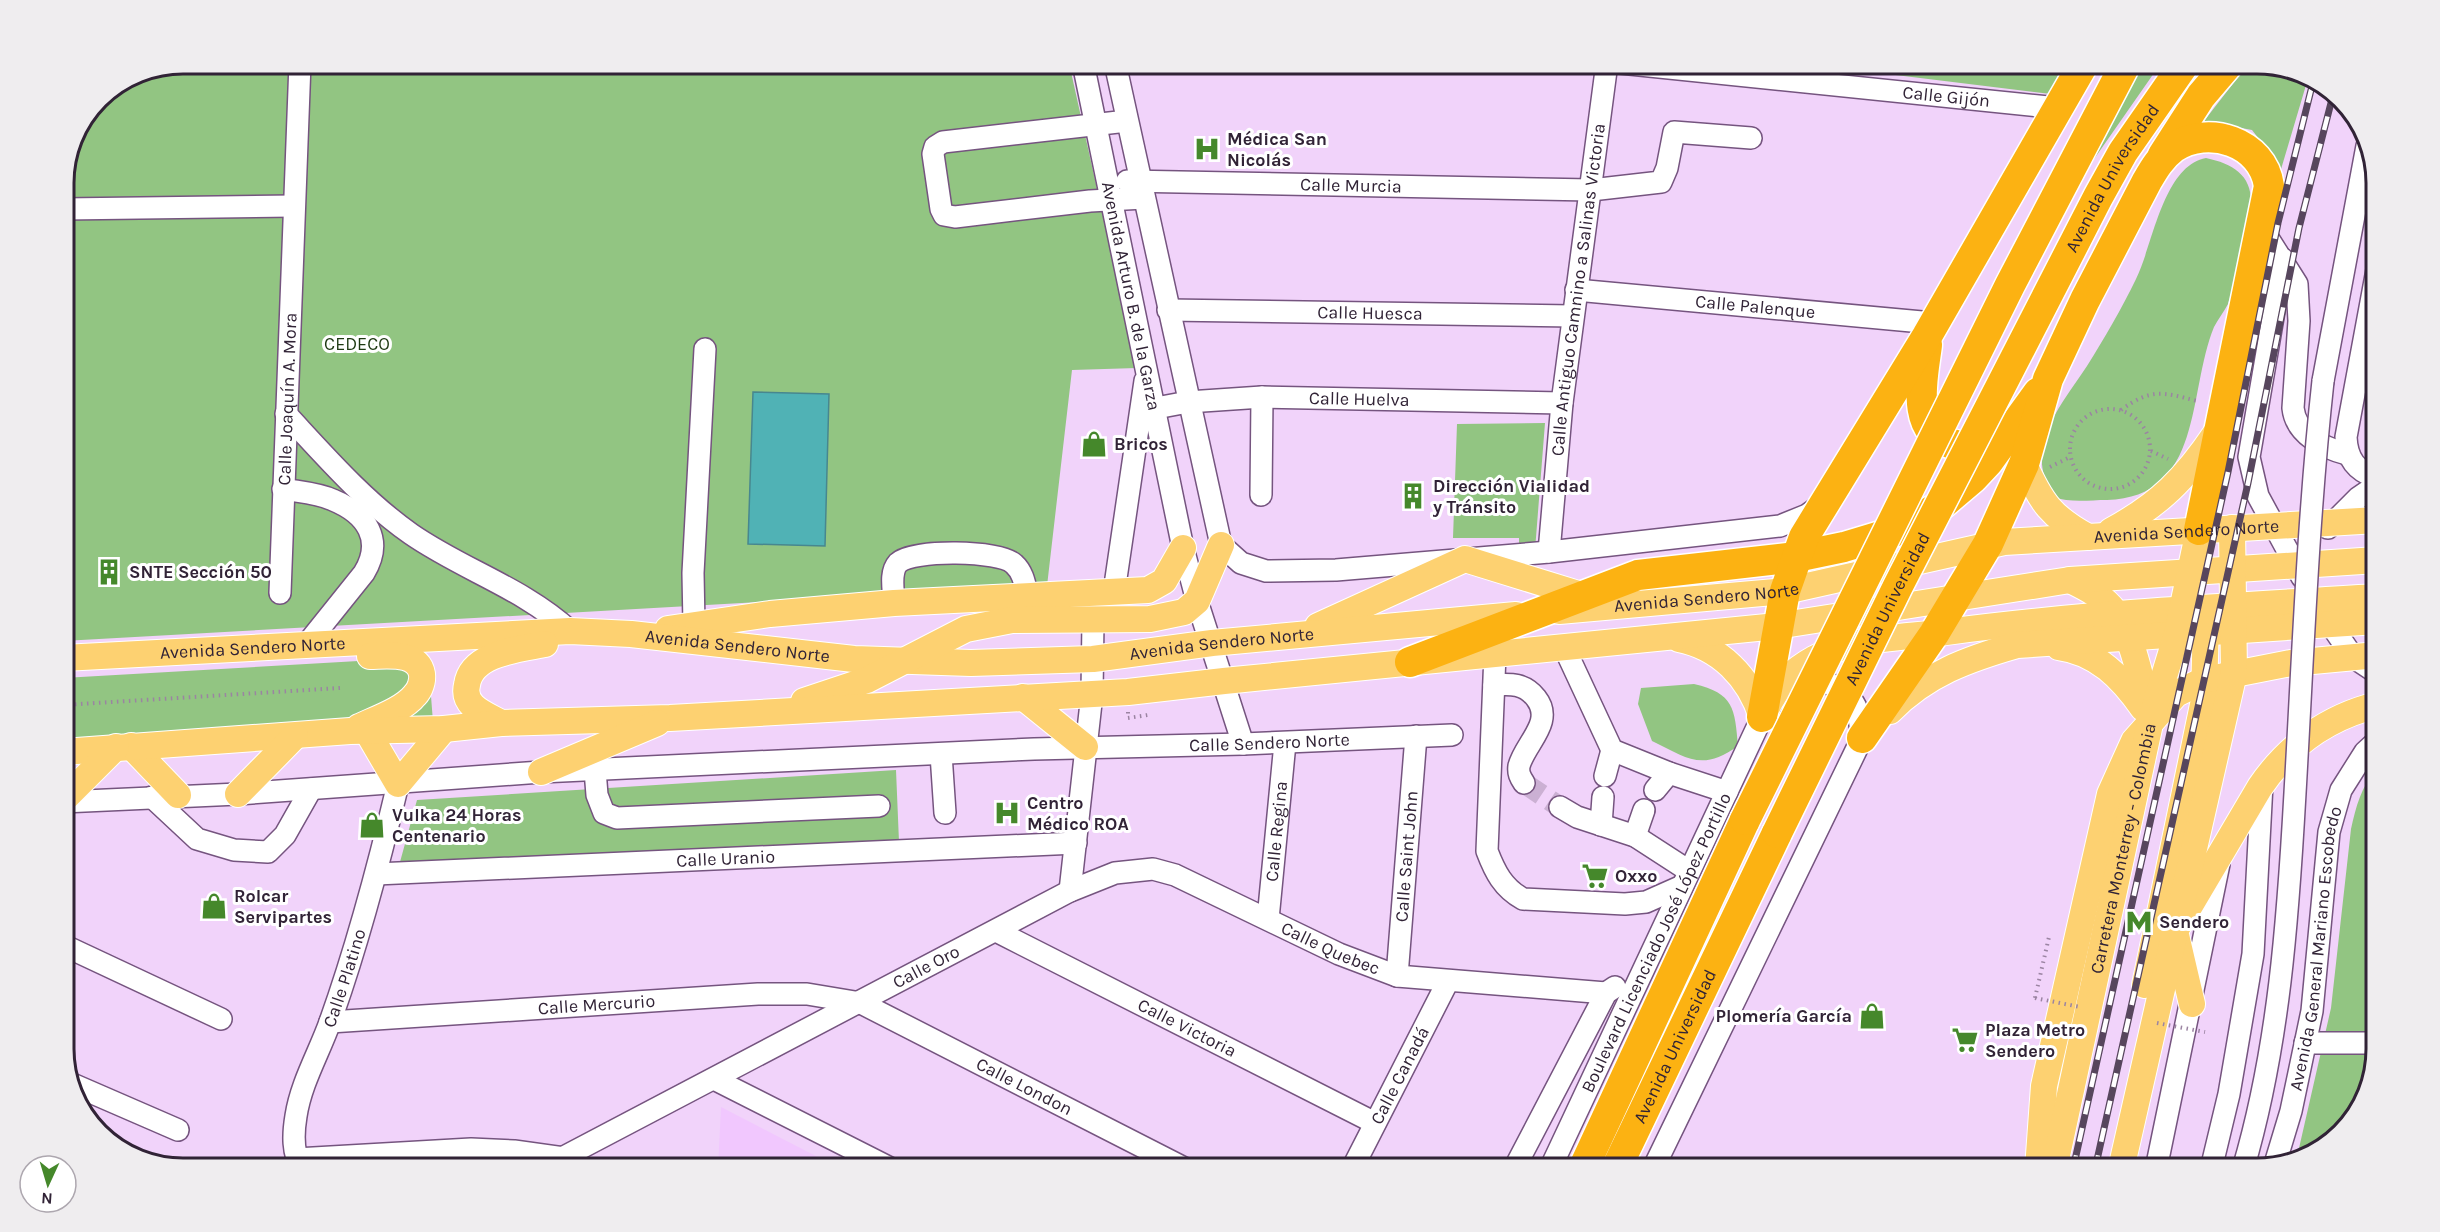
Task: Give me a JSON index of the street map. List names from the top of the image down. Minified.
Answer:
{"streets":{"highway":["Avenida Universidad"],"main road":["Avenida Sendero Norte","Carretera Monterrey - Colombia"],"street":["Calle Gijón","Calle Murcia","Calle Antiguo Camnino a Salinas Victoria","Avenida Arturo B. de la Garza","Calle Palenque","Calle Huesca","Calle Huelva","Calle Joaquín A. Mora","Calle Sendero Norte","Calle Regina","Calle Saint John","Calle Uranio","Boulevard Licenciado José López Portillo","Calle Quebec","Avenida General Mariano Escobedo","Calle Oro","Calle Platino","Calle Mercurio","Calle Victoria","Calle Canadá","Calle London"]},"crossings":[["Calle Murcia","Calle Antiguo Camnino a Salinas Victoria"],["Calle Murcia","Avenida Arturo B. de la Garza"],["Calle Antiguo Camnino a Salinas Victoria","Calle Palenque"],["Calle Antiguo Camnino a Salinas Victoria","Calle Huesca"],["Calle Antiguo Camnino a Salinas Victoria","Calle Huelva"],["Avenida Arturo B. de la Garza","Calle Huesca"],["Avenida Arturo B. de la Garza","Calle Huelva"],["Avenida Arturo B. de la Garza","Avenida Sendero Norte"],["Calle Sendero Norte","Calle Regina"],["Calle Sendero Norte","Calle Saint John"],["Calle Regina","Calle Quebec"],["Calle Saint John","Calle Quebec"],["Calle Uranio","Calle Platino"],["Calle Quebec","Calle Oro"],["Calle Quebec","Calle Canadá"],["Calle Oro","Calle Mercurio"],["Calle Oro","Calle Victoria"],["Calle Oro","Calle London"],["Calle Platino","Calle Mercurio"],["Calle Mercurio","Calle London"],["Calle Victoria","Calle Canadá"]],"parks":["CEDECO"],"places":{"hospital":["Médica San Nicolás","Centro Médico ROA"],"shop":["Bricos","Vulka 24 Horas Centenario","Rolcar Servipartes","Plomería García"],"building":["Dirección Vialidad y Tránsito","SNTE Sección 50"],"supermarket":["Oxxo","Plaza Metro Sendero"],"metro station":["Sendero"]},"north":"bottom"}
